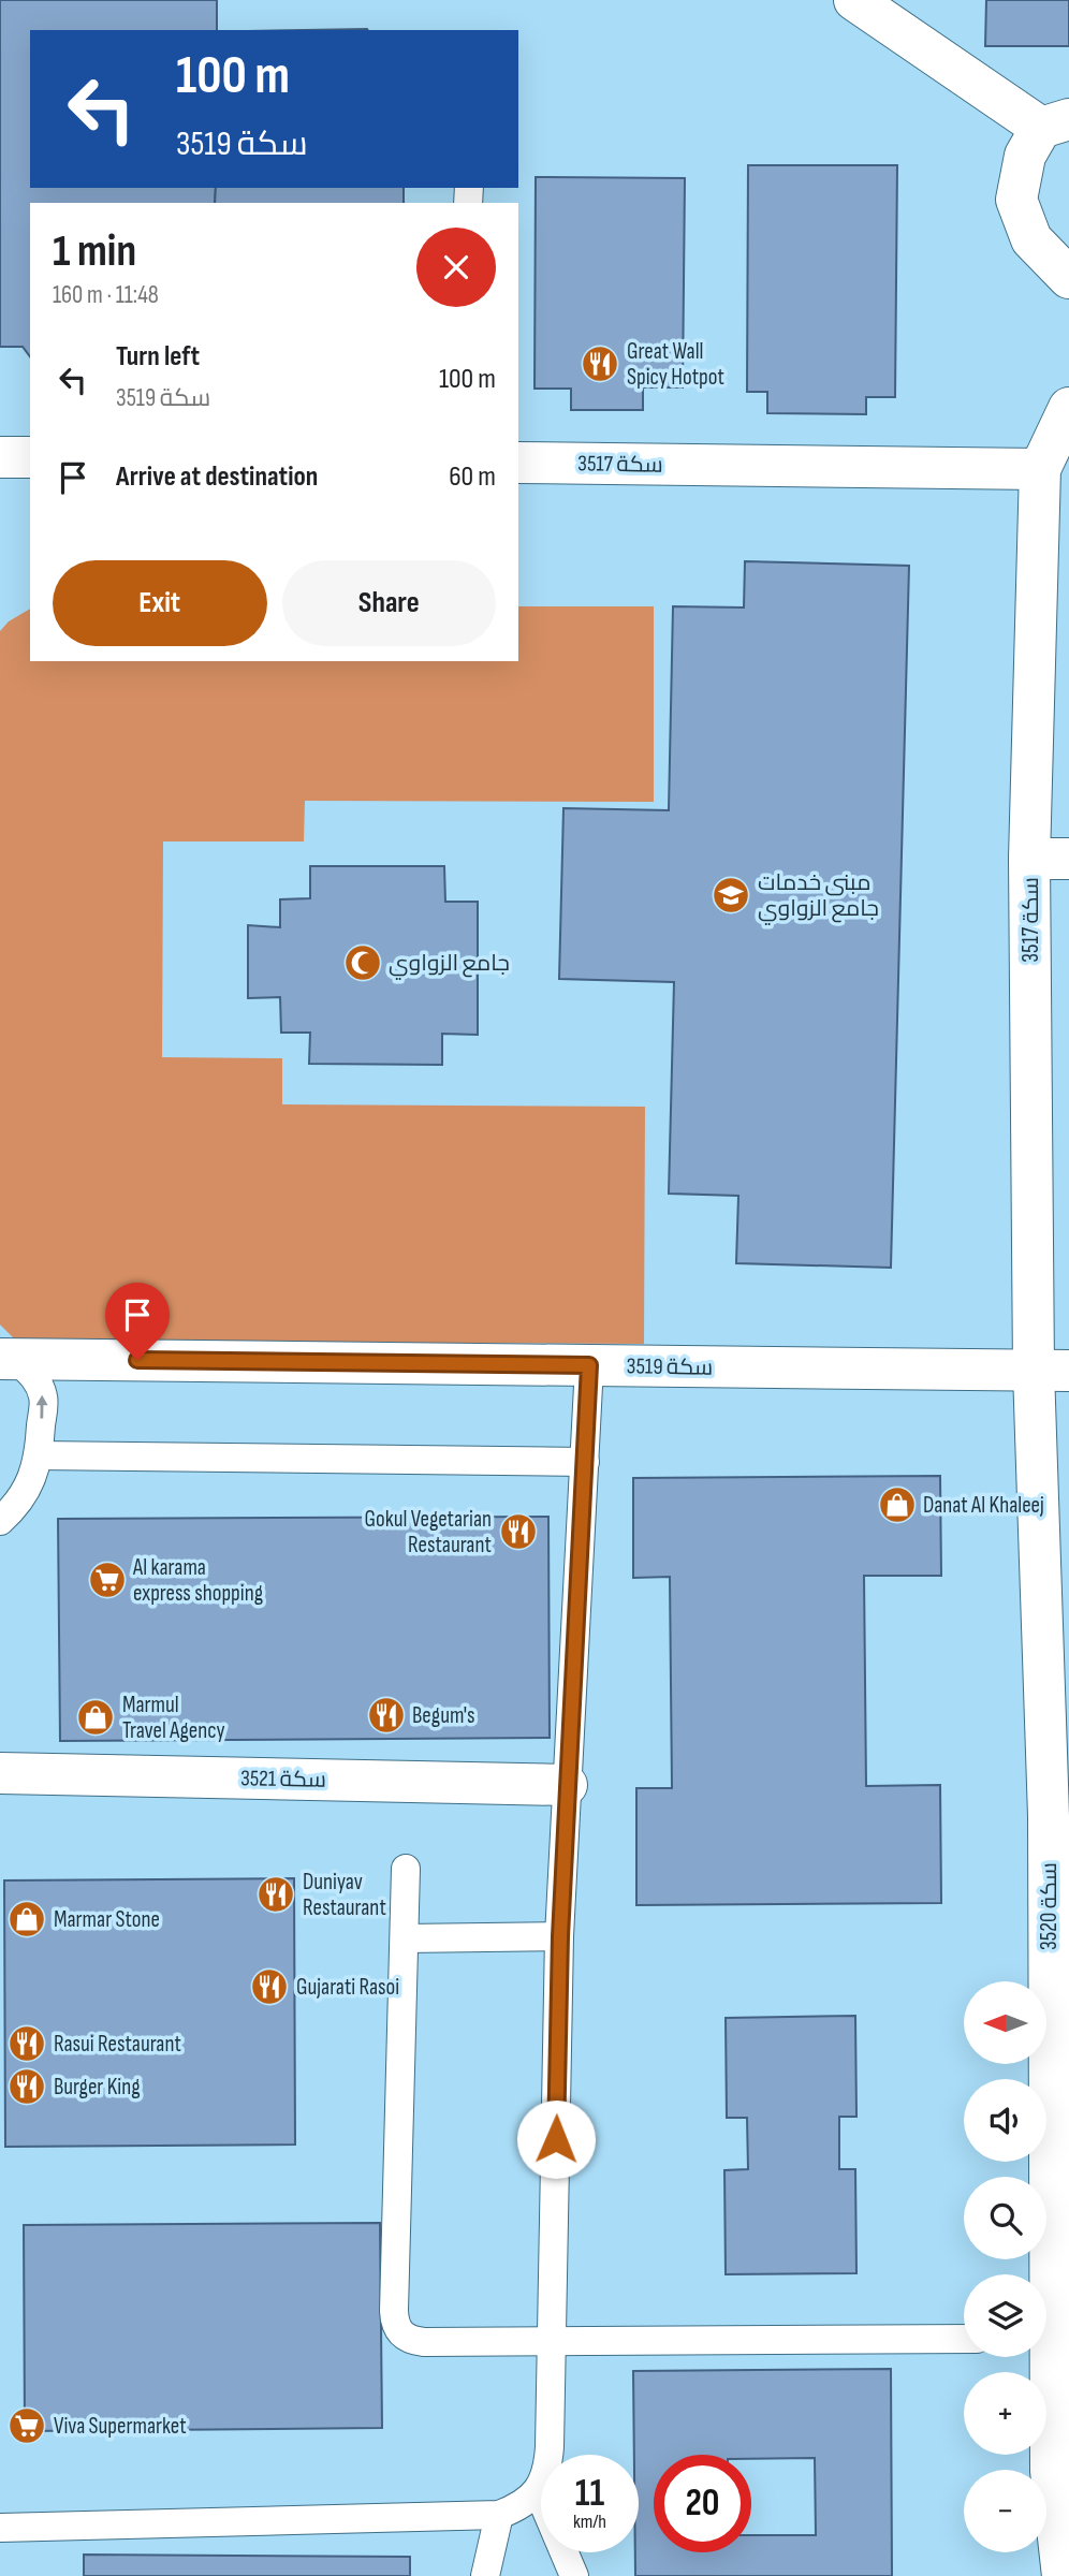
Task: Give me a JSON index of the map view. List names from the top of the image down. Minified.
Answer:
{"streets":{"street":["سكة 3517","سكة 3519","سكة 3521","سكة 3520"]},"crossings":[["سكة 3517","سكة 3519"],["سكة 3517","سكة 3520"],["سكة 3519","سكة 3520"]],"places":{"restaurant":["Great Wall Spicy Hotpot","Gokul Vegetarian Restaurant","Begum's","Duniyav Restaurant","Gujarati Rasoi","Rasui Restaurant","Burger King"],"school or university":["مبنى خدمات جامع الزواوي"],"mosque":["جامع الزواوي"],"shop":["Danat Al Khaleej","Marmul Travel Agency","Marmar Stone"],"supermarket":["Al karama express shopping","Viva Supermarket"]},"north":"left","page":{"turn":["100 m","سكة 3519"],"heading":["1 min","160 m · 11:48"],"list":[{"name":"Turn left","note":"سكة 3519","value":"100 m"},{"name":"Arrive at destination","value":"60 m"}],"buttons":["Exit","Share"],"map_buttons":["+","−"],"speed":"11 km/h","limit":"20"}}
